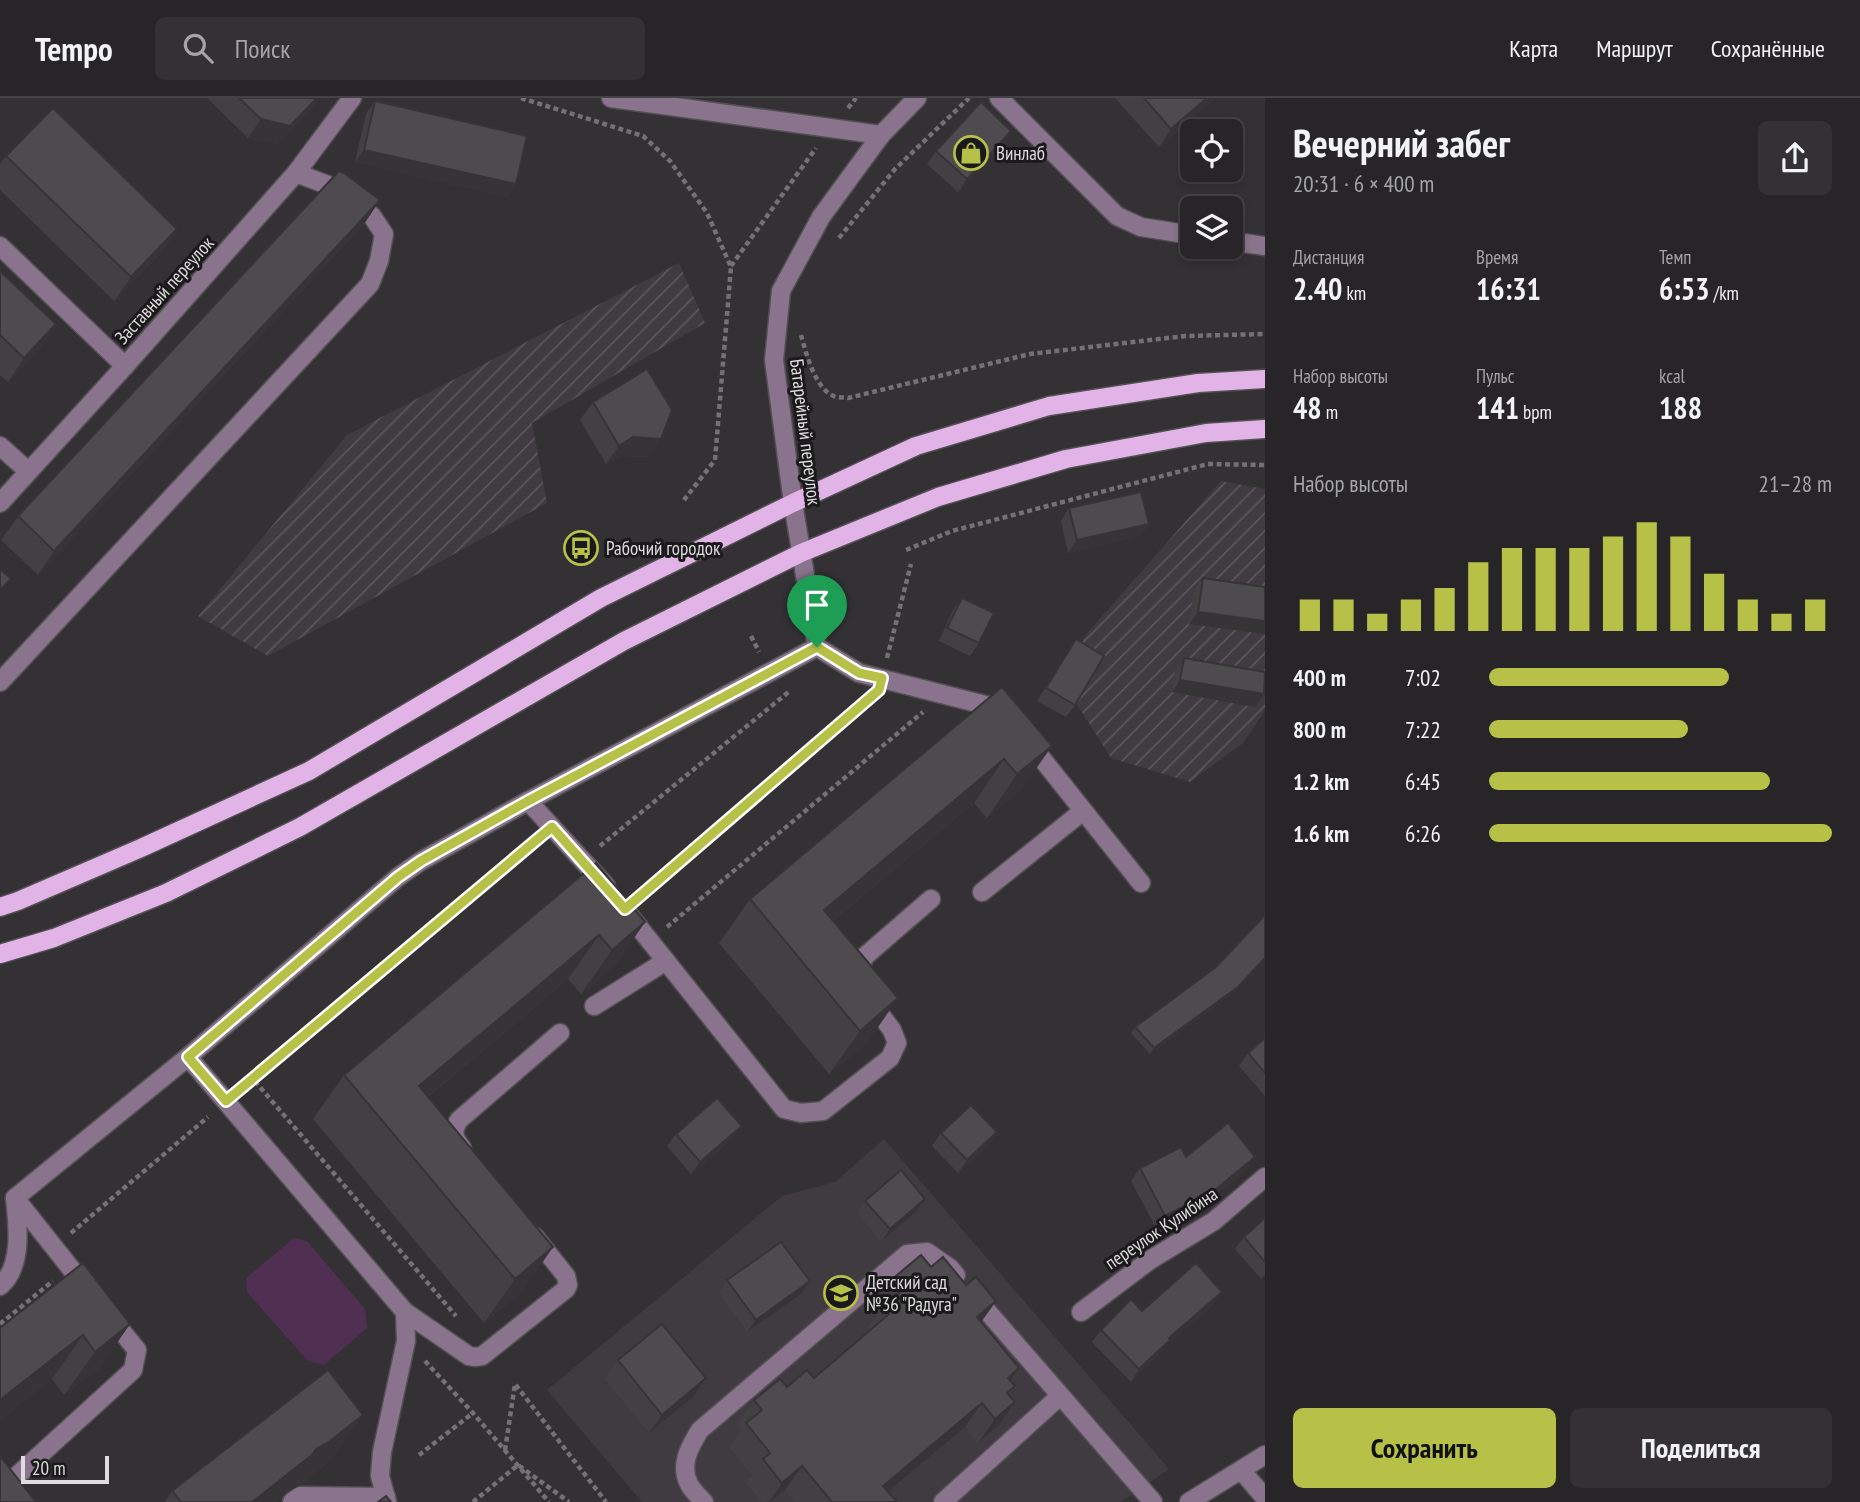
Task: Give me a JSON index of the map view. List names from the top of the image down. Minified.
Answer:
{"streets":{"street":["Заставный переулок","Батарейный переулок","переулок Кулибина"]},"places":{"shop":["Винлаб"],"bus stop":["Рабочий городок"],"school or university":["Детский сад №36 \"Радуга\""]},"scale_bar":"20 m","page":{"header":"Tempo","search":"Поиск","nav":["Карта","Маршрут","Сохранённые"],"heading":["Вечерний забег","20:31 · 6 × 400 m"],"stats":[["Дистанция","2.40 km"],["Время","16:31"],["Темп","6:53 /km"],["Набор высоты","48 m"],["Пульс","141 bpm"],["kcal","188"]],"chart":["Набор высоты","21–28 m"],"list":[{"name":"400 m","note":"7:02"},{"name":"800 m","note":"7:22"},{"name":"1.2 km","note":"6:45"},{"name":"1.6 km","note":"6:26"}],"buttons":["Сохранить","Поделиться"],"scale":"20 m"}}
